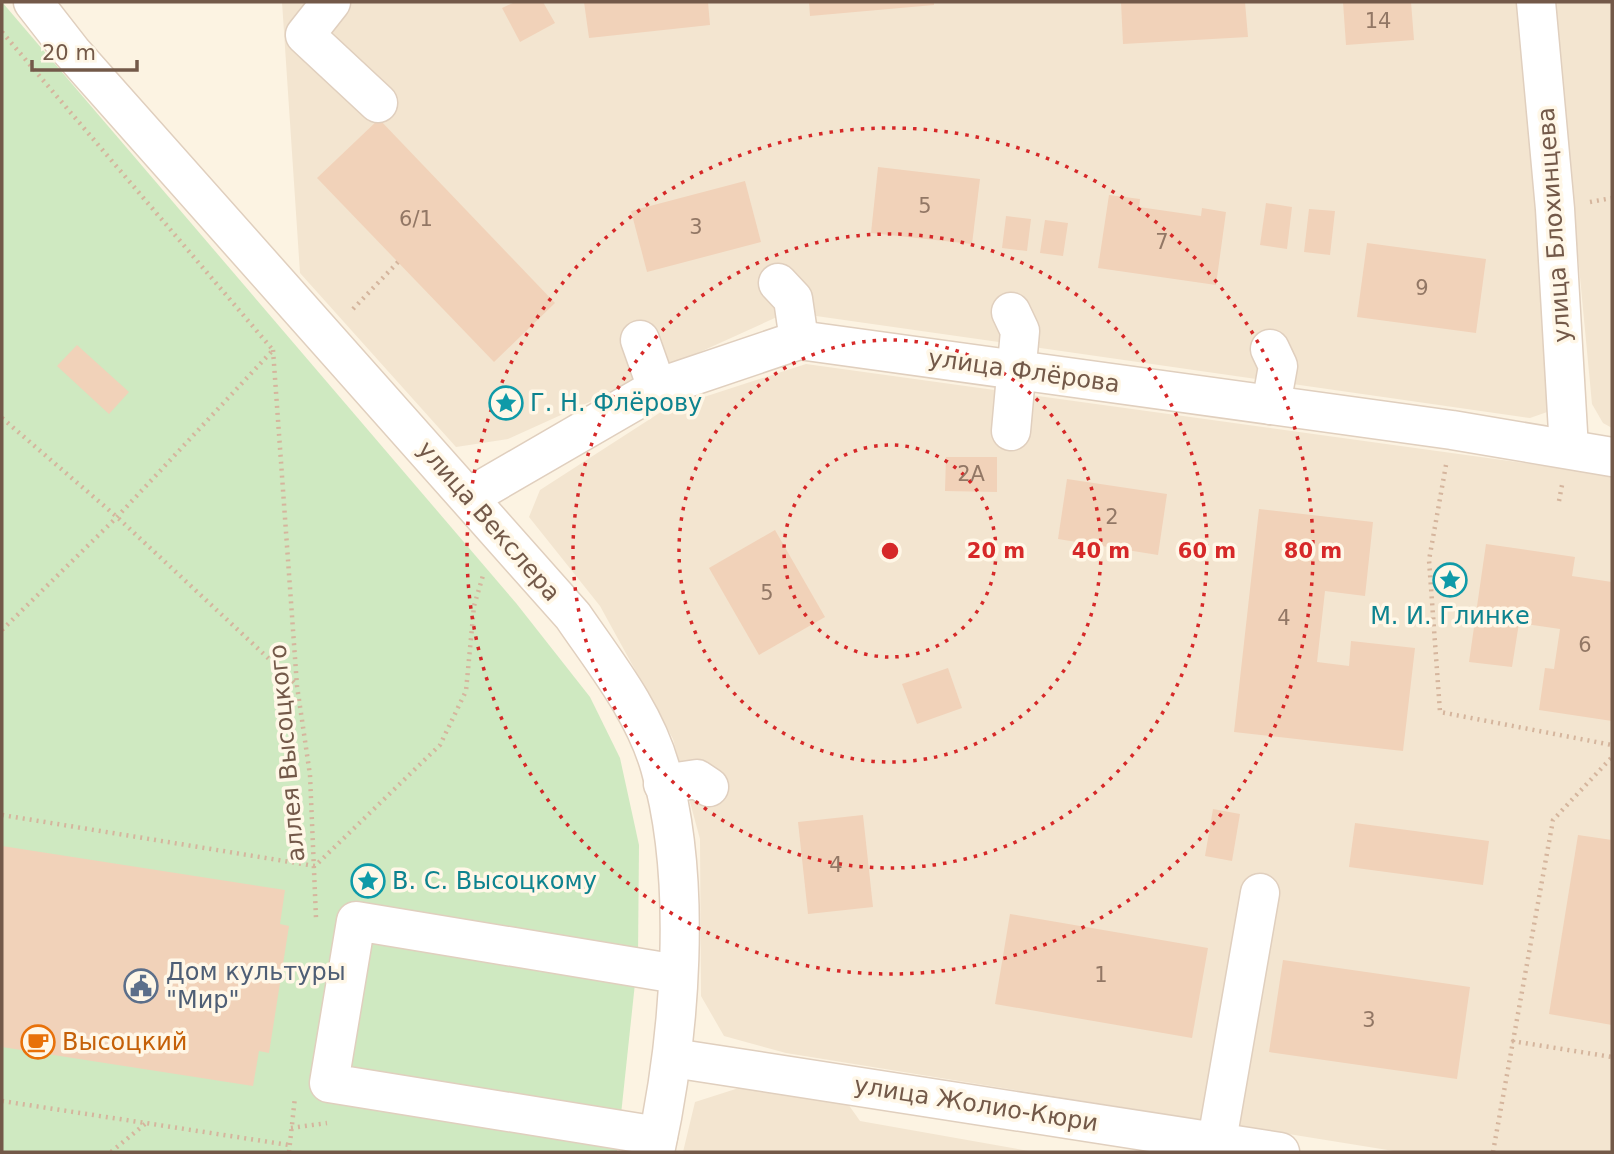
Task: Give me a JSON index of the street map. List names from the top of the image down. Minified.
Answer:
{"streets":{"street":["улица Блохинцева","улица Флёрова","улица Векслера","улица Жолио-Кюри"],"path":["аллея Высоцкого"]},"crossings":[["улица Блохинцева","улица Флёрова"],["улица Флёрова","улица Векслера"],["улица Векслера","улица Жолио-Кюри"]],"places":{"place":["Г. Н. Флёрову","М. И. Глинке","В. С. Высоцкому"],"public building":["Дом культуры \"Мир\""],"cafe":["Высоцкий"]},"house_numbers":["14","5","6/1","3","7","9","2А","2","5","4","6","4","1","3"],"scale_bar":"20 m","rings":["20 m","40 m","60 m","80 m"]}
